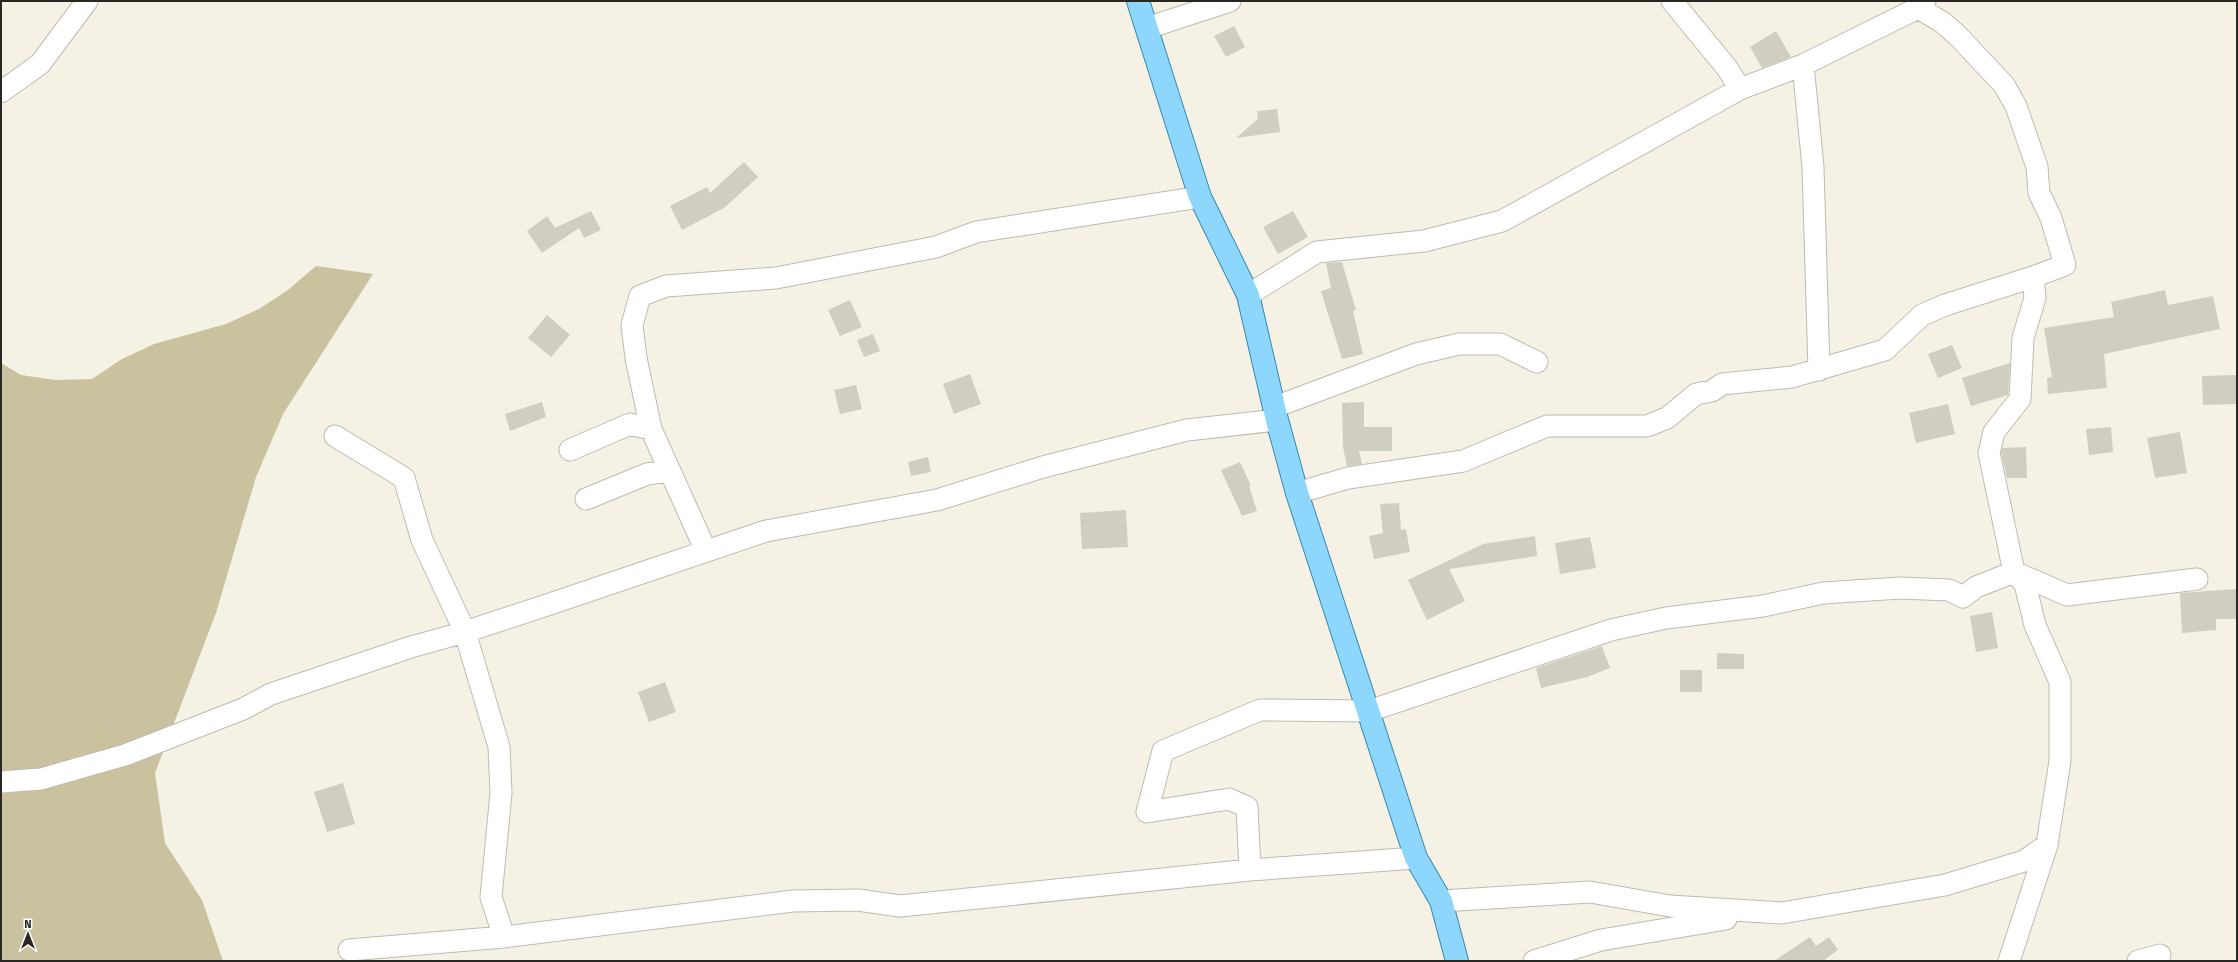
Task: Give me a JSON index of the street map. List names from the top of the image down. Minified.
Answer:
{"north":"top"}
